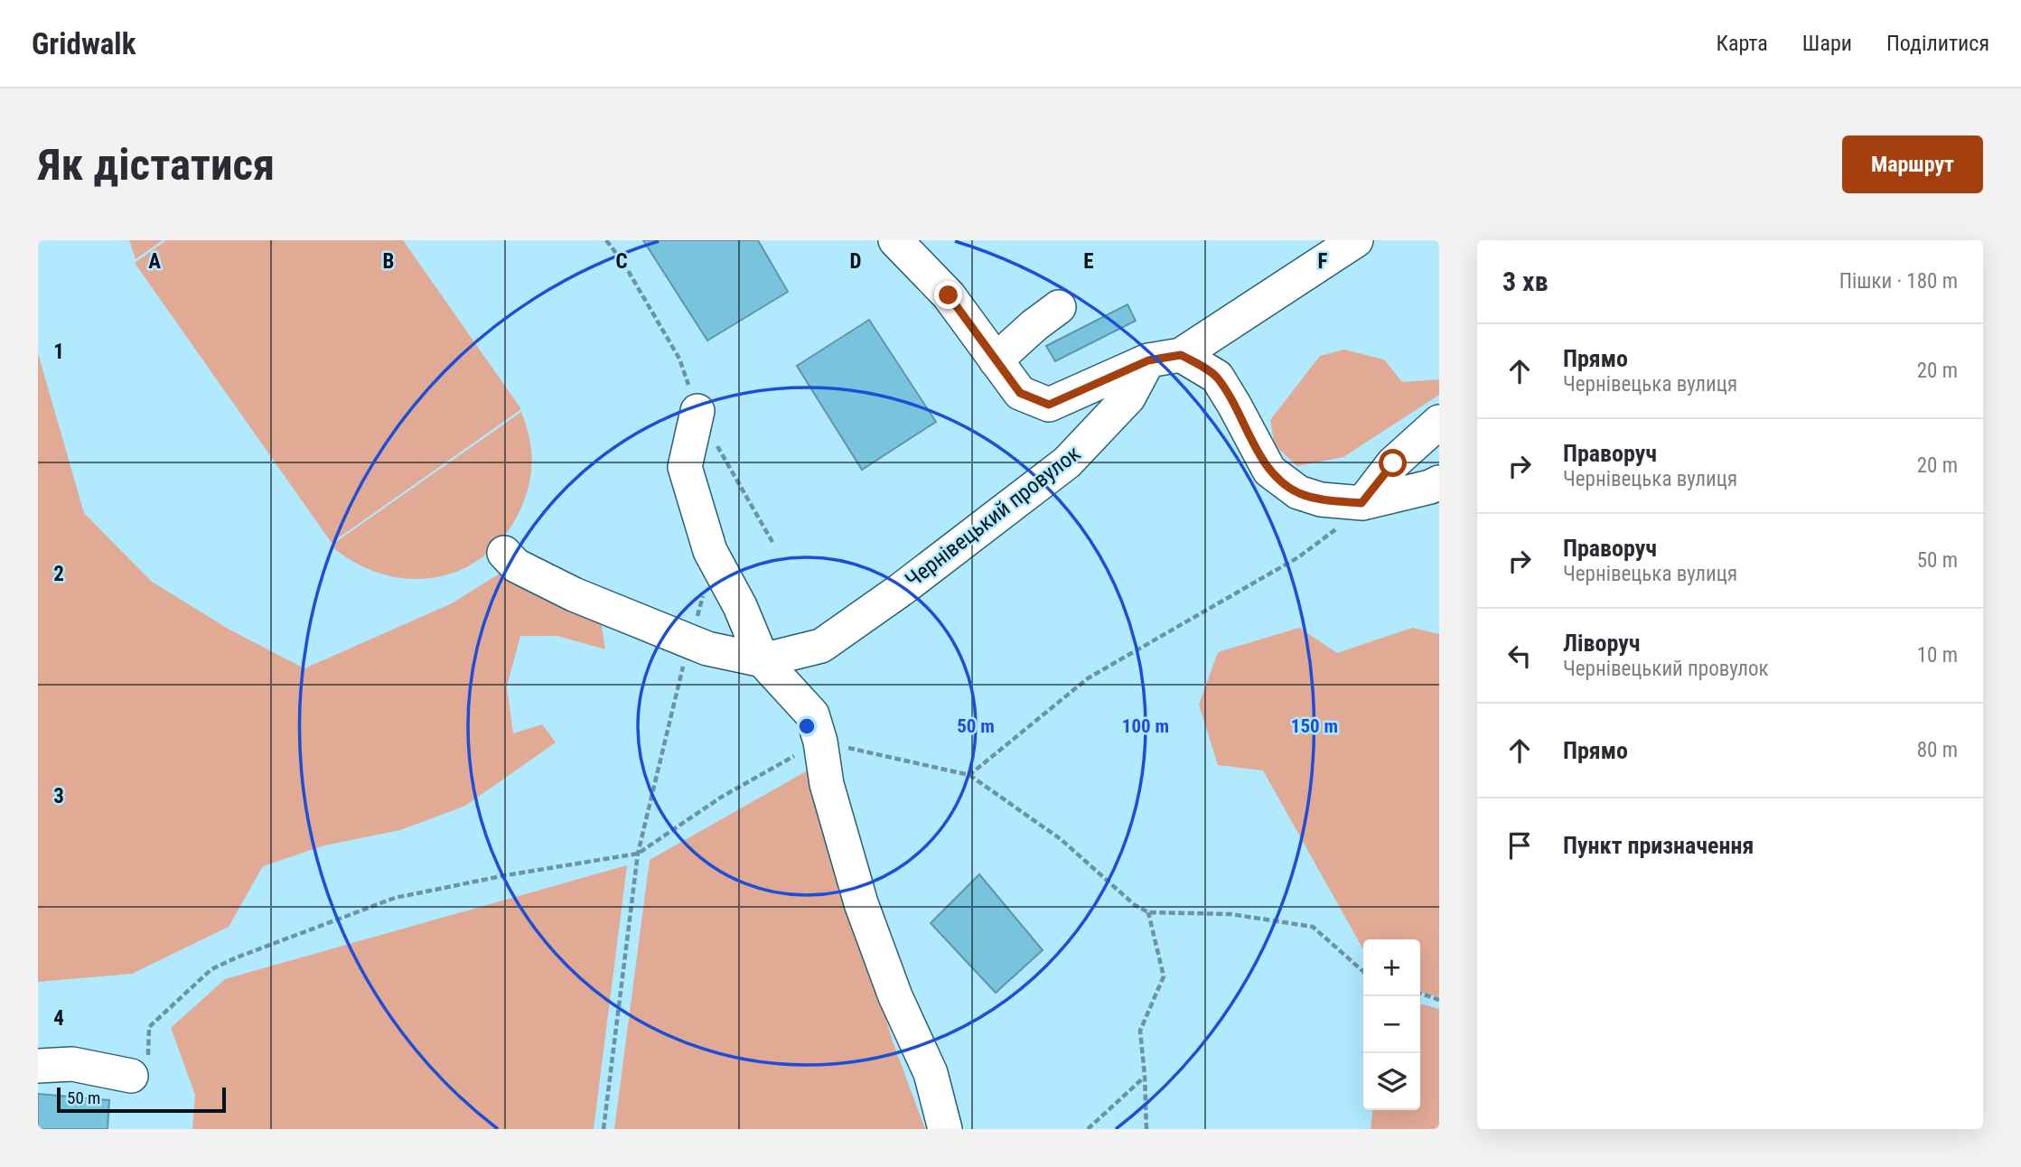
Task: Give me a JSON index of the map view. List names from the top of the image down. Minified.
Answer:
{"streets":{"street":["Чернівецький провулок"]},"scale_bar":"50 m","page":{"header":"Gridwalk","nav":["Карта","Шари","Поділитися"],"buttons":"Маршрут","title":"Як дістатися","heading":["3 хв","Пішки · 180 m"],"list":[["Прямо","Чернівецька вулиця","20 m"],["Праворуч","Чернівецька вулиця","20 m"],["Праворуч","Чернівецька вулиця","50 m"],["Ліворуч","Чернівецький провулок","10 m"],["Прямо","80 m"],"Пункт призначення"],"map_buttons":["+","−"],"scale":"50 m"},"grid":{"columns":["A","B","C","D","E","F"],"rows":["1","2","3","4"]},"rings":["50 m","100 m","150 m"]}
